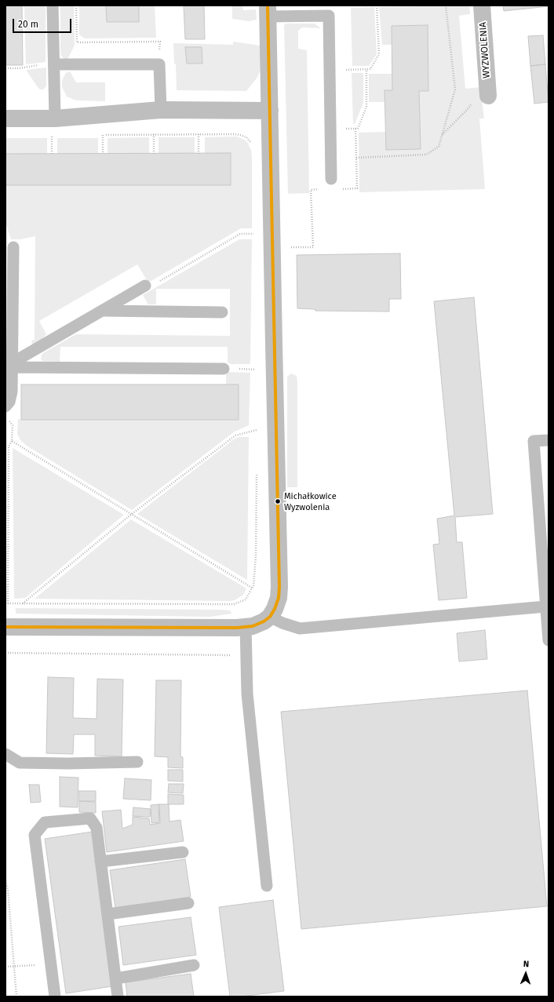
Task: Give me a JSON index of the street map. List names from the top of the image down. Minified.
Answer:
{"streets":{"street":["WYZWOLENIA"]},"places":["Michałkowice Wyzwolenia"],"scale_bar":"20 m","north":"top"}
